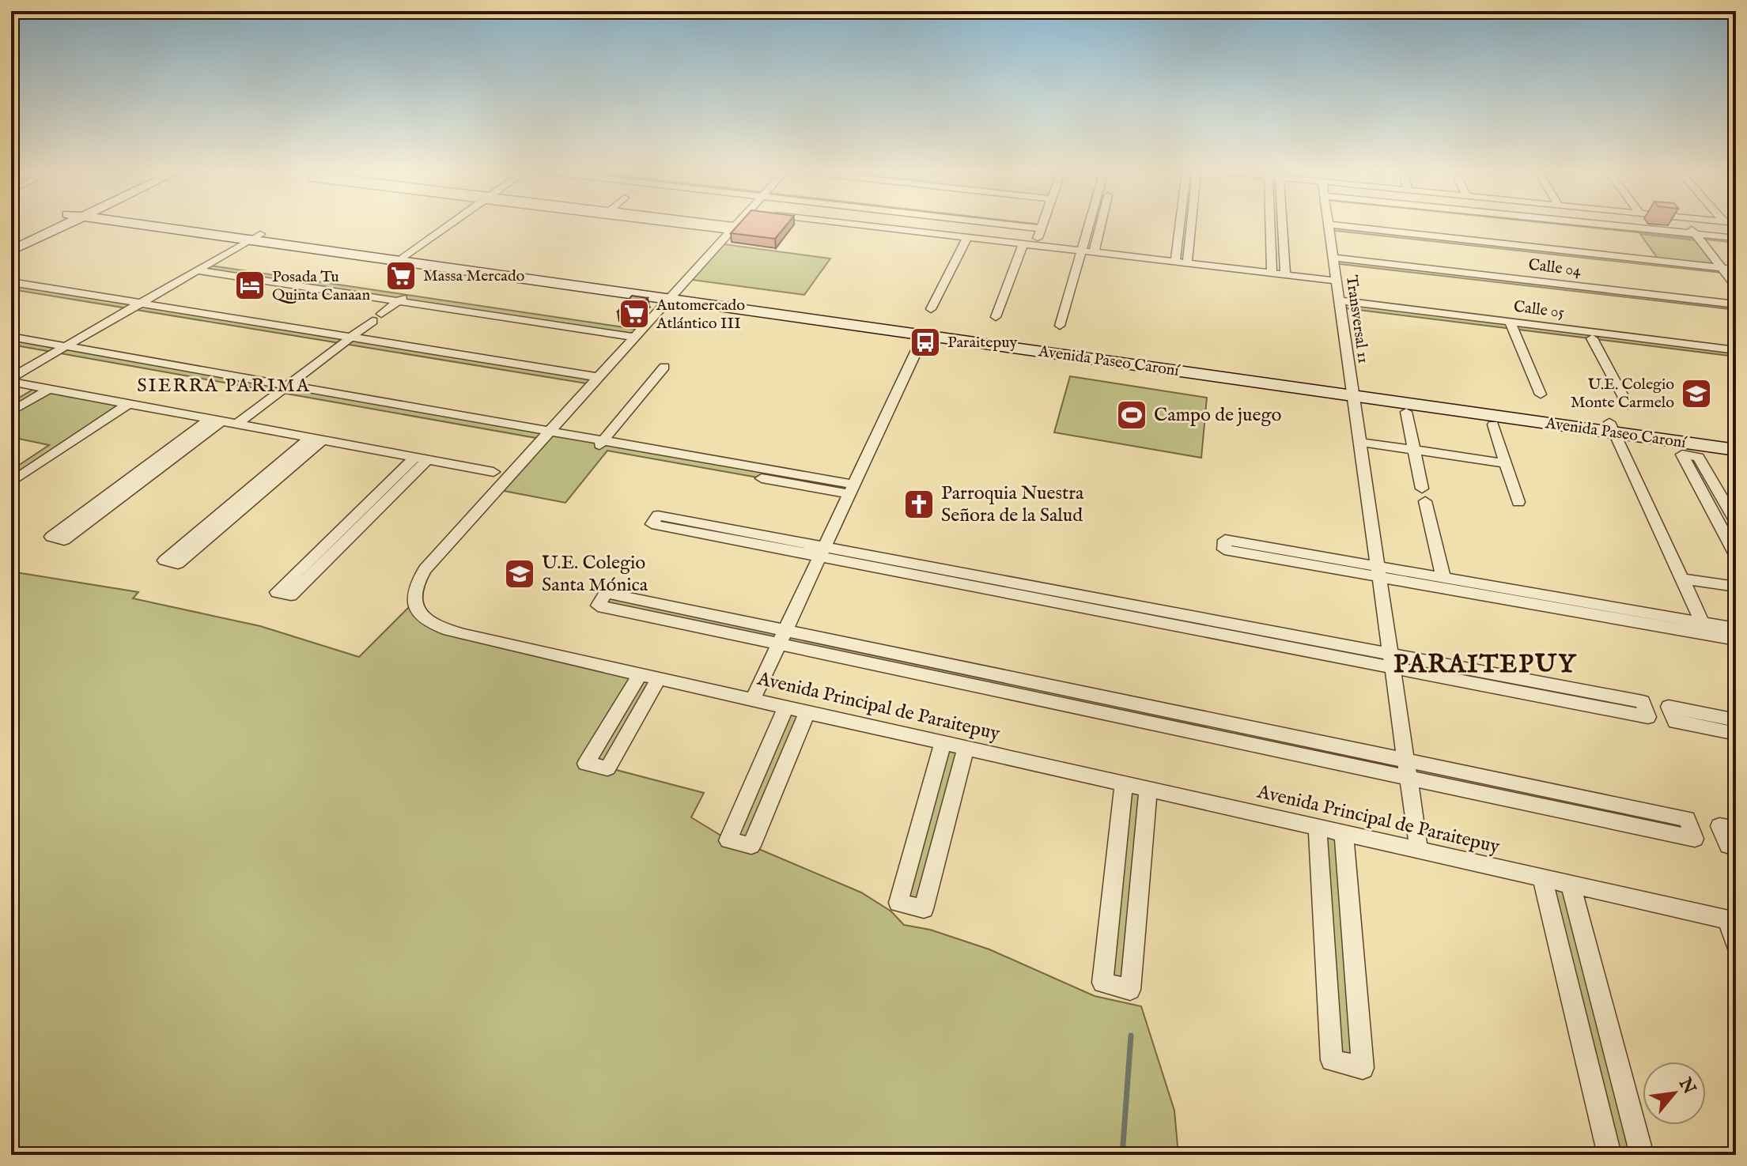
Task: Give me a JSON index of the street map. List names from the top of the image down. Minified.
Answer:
{"streets":{"street":["Calle 04","Calle 05","Transversal 11","Avenida Paseo Caroní","Avenida Principal de Paraitepuy"]},"crossings":[["Calle 04","Transversal 11"],["Calle 05","Transversal 11"],["Transversal 11","Avenida Paseo Caroní"],["Transversal 11","Avenida Principal de Paraitepuy"],["Avenida Paseo Caroní","Avenida Principal de Paraitepuy"]],"districts":["SIERRA PARIMA","PARAITEPUY"],"places":{"supermarket":["Massa Mercado","Automercado Atlántico III"],"hotel":["Posada Tu Quinta Canaan"],"bus stop":["Paraitepuy"],"school or university":["U.E. Colegio Monte Carmelo","U.E. Colegio Santa Mónica"],"sports":["Campo de juego"],"church":["Parroquia Nuestra Señora de la Salud"]},"north":"top right"}
